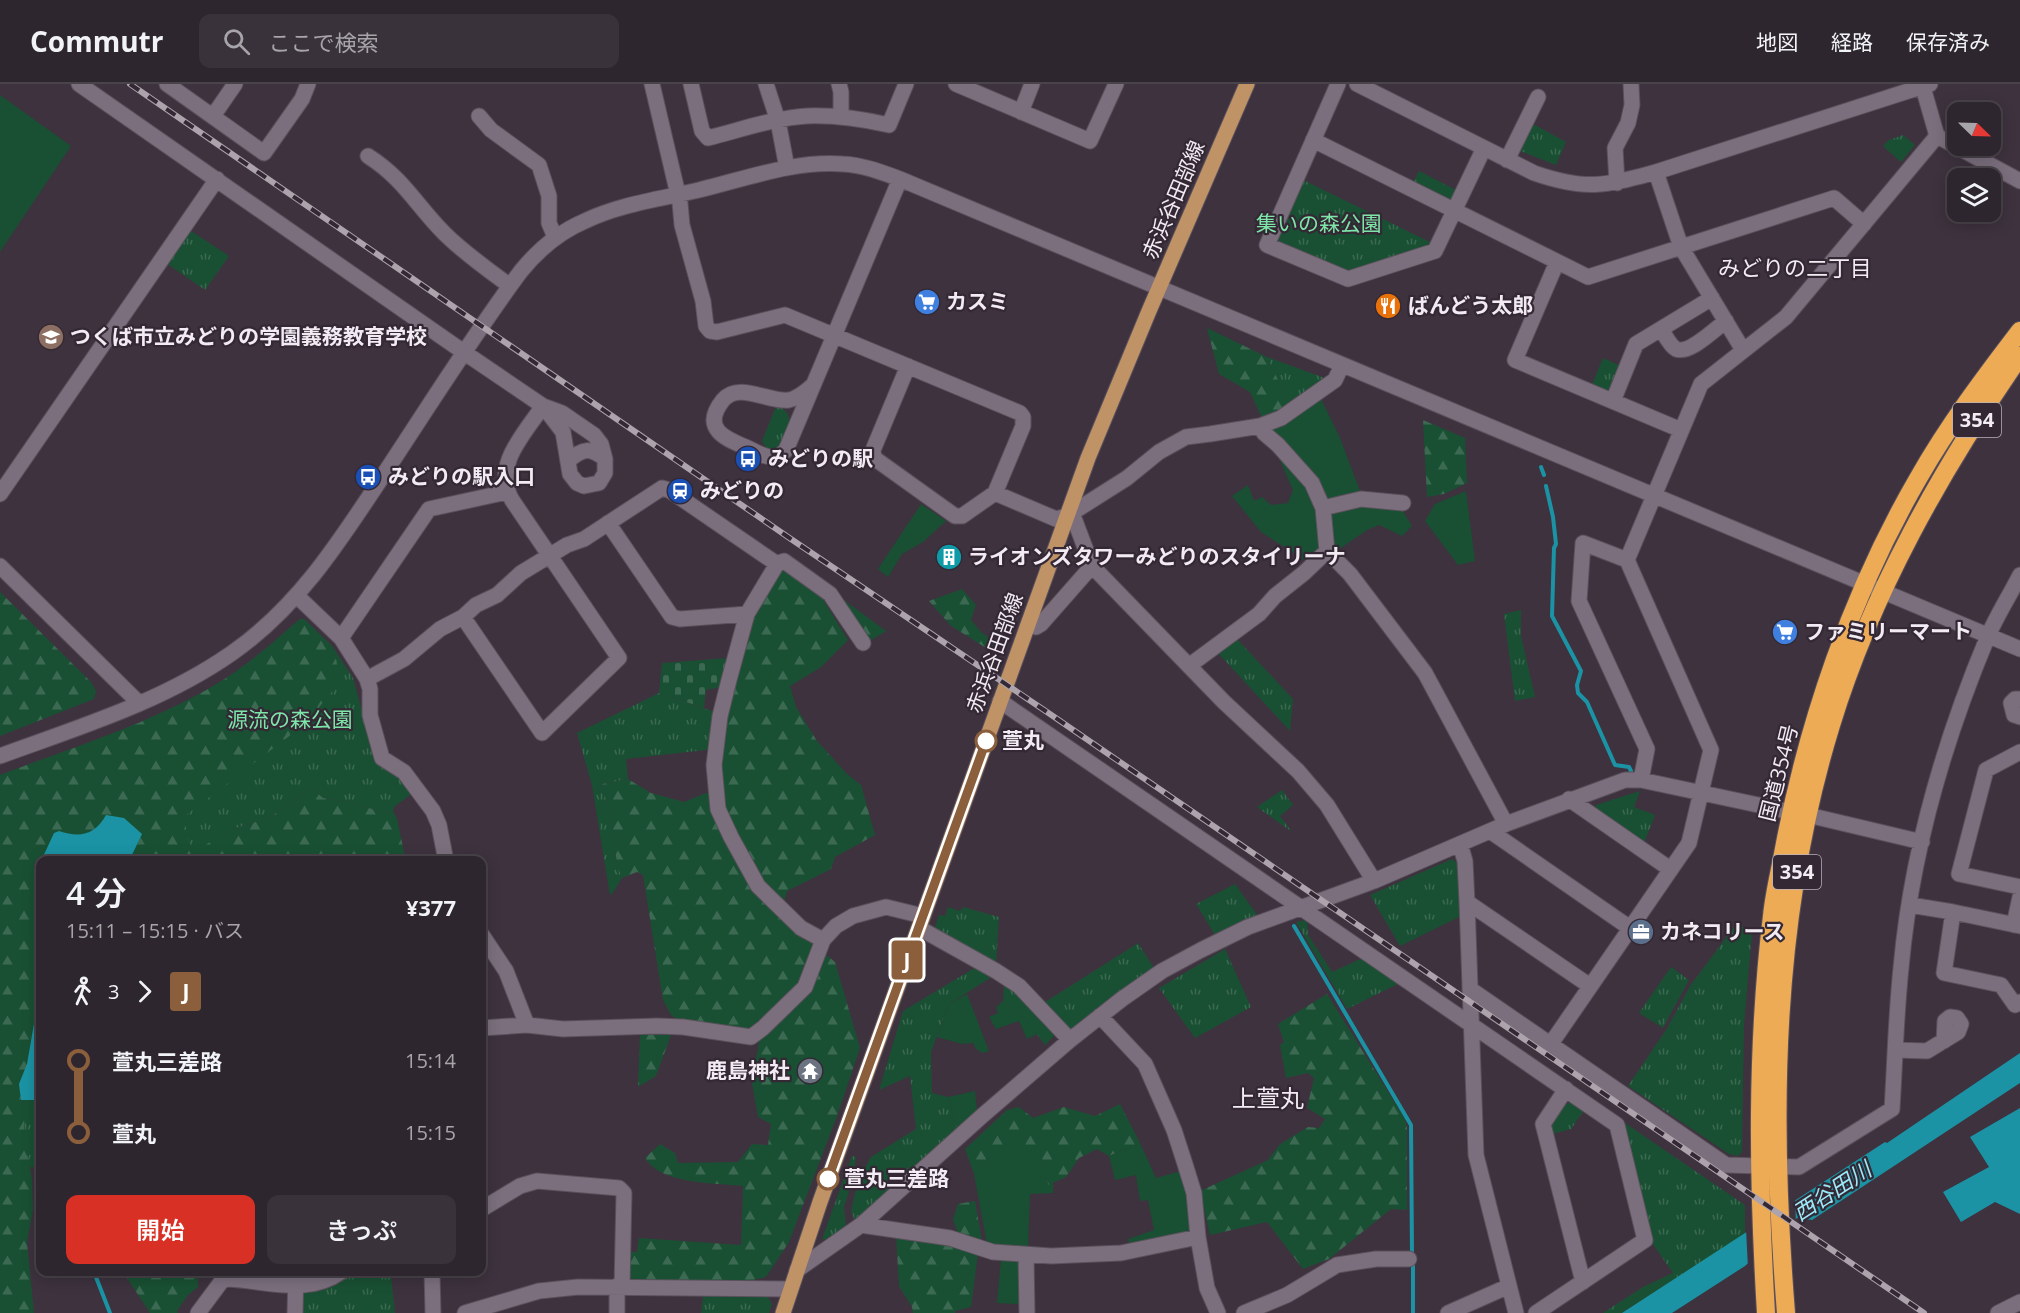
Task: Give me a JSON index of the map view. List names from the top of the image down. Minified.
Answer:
{"streets":{"highway":["354","国道354号"],"main road":["赤浜谷田部線"]},"districts":["みどりの二丁目","上萱丸"],"water":["西谷田川"],"parks":["集いの森公園","源流の森公園"],"places":{"supermarket":["カスミ","ファミリーマート"],"restaurant":["ばんどう太郎"],"school or university":["つくば市立みどりの学園義務教育学校"],"bus stop":["みどりの駅","みどりの駅入口"],"station":["みどりの"],"building":["ライオンズタワーみどりのスタイリーナ"],"other":["萱丸","萱丸三差路"],"office":["カネコリース"],"temple":["鹿島神社"]},"lines":["bus line J"],"north":"bottom right","page":{"header":"Commutr","search":"ここで検索","nav":["地図","経路","保存済み"],"on_map":"J","heading":["4 分","15:11 – 15:15 · バス","¥377"],"legs":["3","J"],"list":[{"name":"萱丸三差路","value":"15:14"},{"name":"萱丸","value":"15:15"}],"buttons":["開始","きっぷ"]}}
